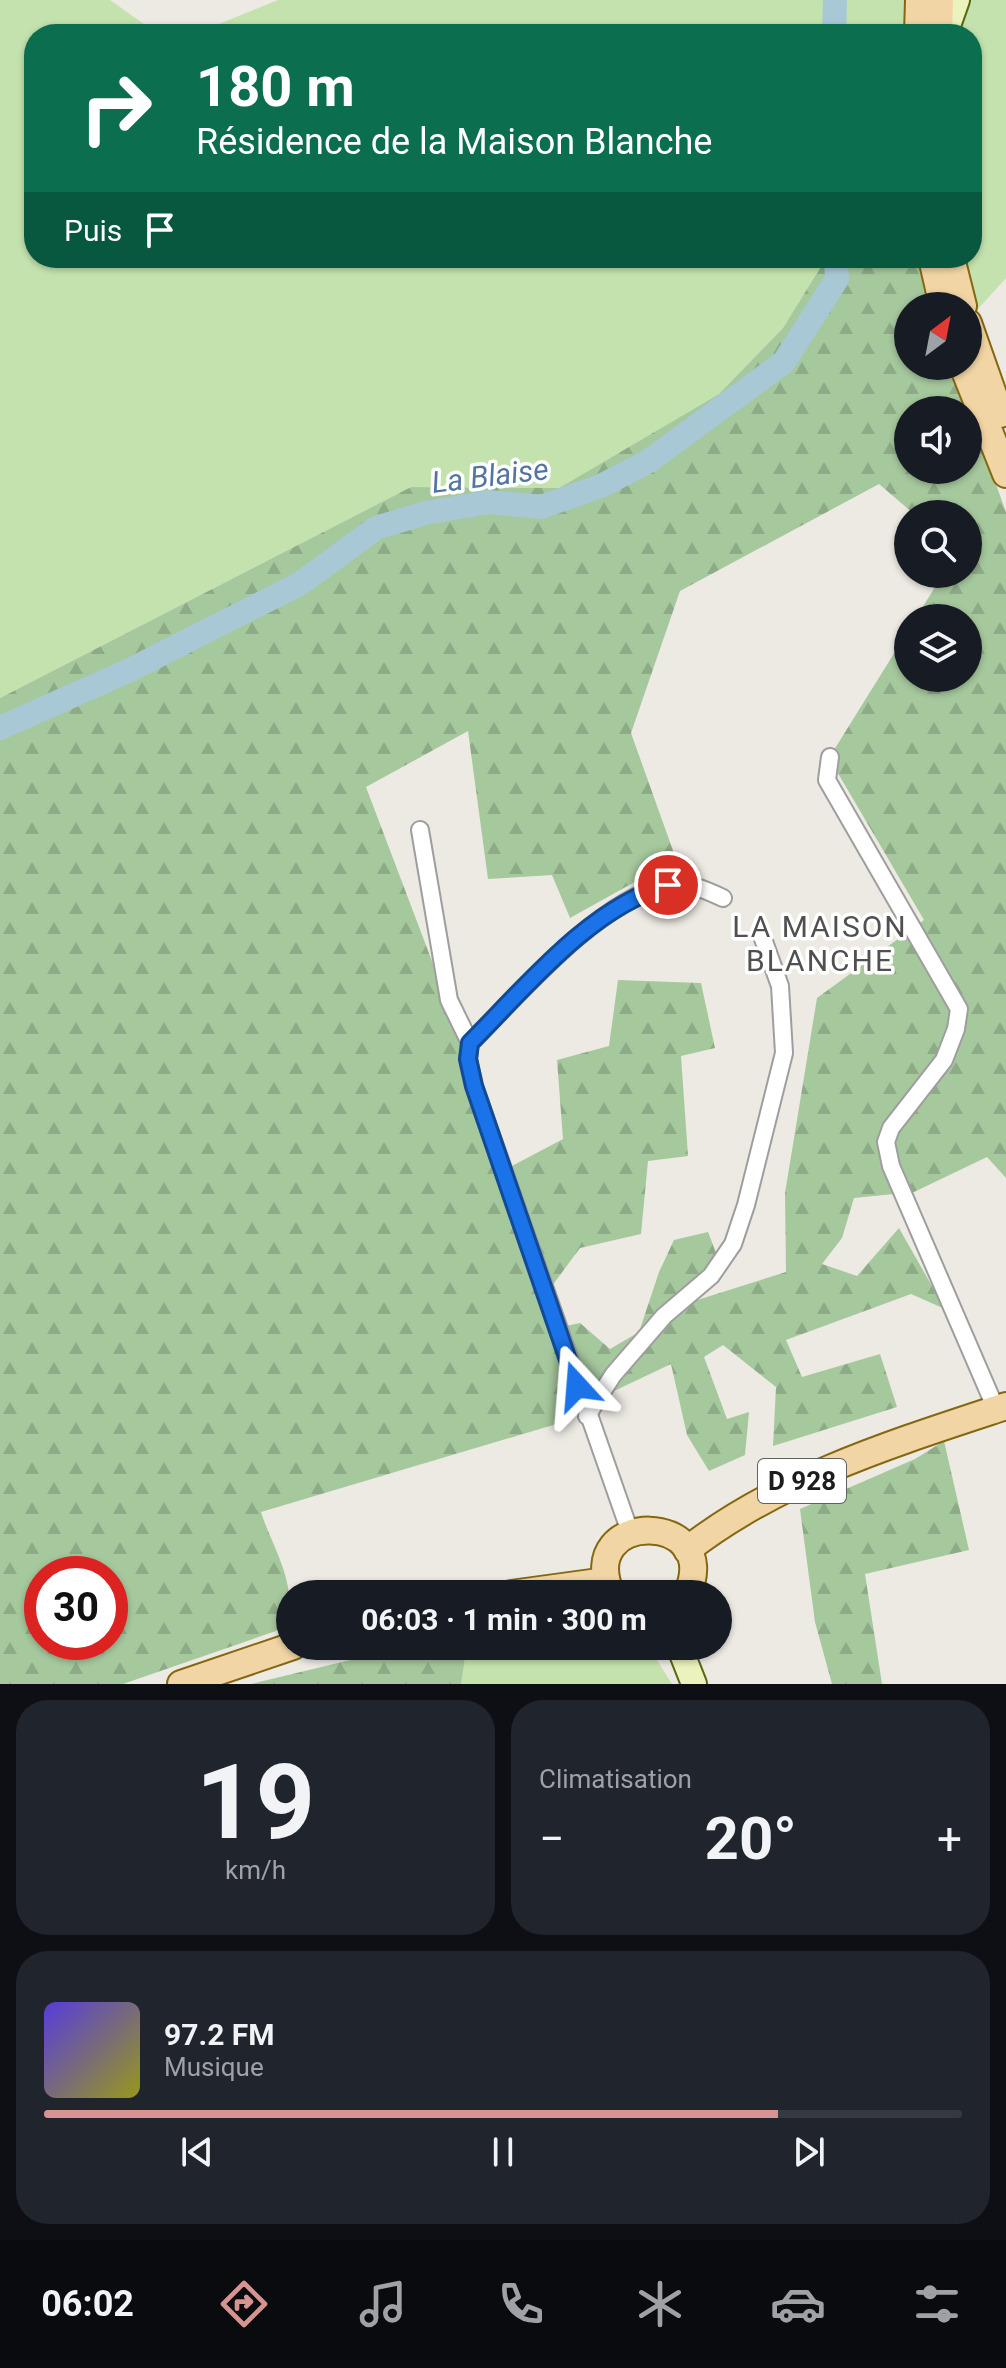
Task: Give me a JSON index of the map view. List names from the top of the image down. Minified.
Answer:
{"streets":{"main road":["D 928"]},"districts":["LA MAISON BLANCHE"],"water":["La Blaise"],"north":"top right","page":{"turn":["180 m","Résidence de la Maison Blanche"],"then":"Puis","limit":"30","trip":"06:03 · 1 min · 300 m","tile":[["19","km/h"],"Climatisation"],"heat":["−","20°","+"],"song":["97.2 FM","Musique"],"tabs":"06:02"}}
